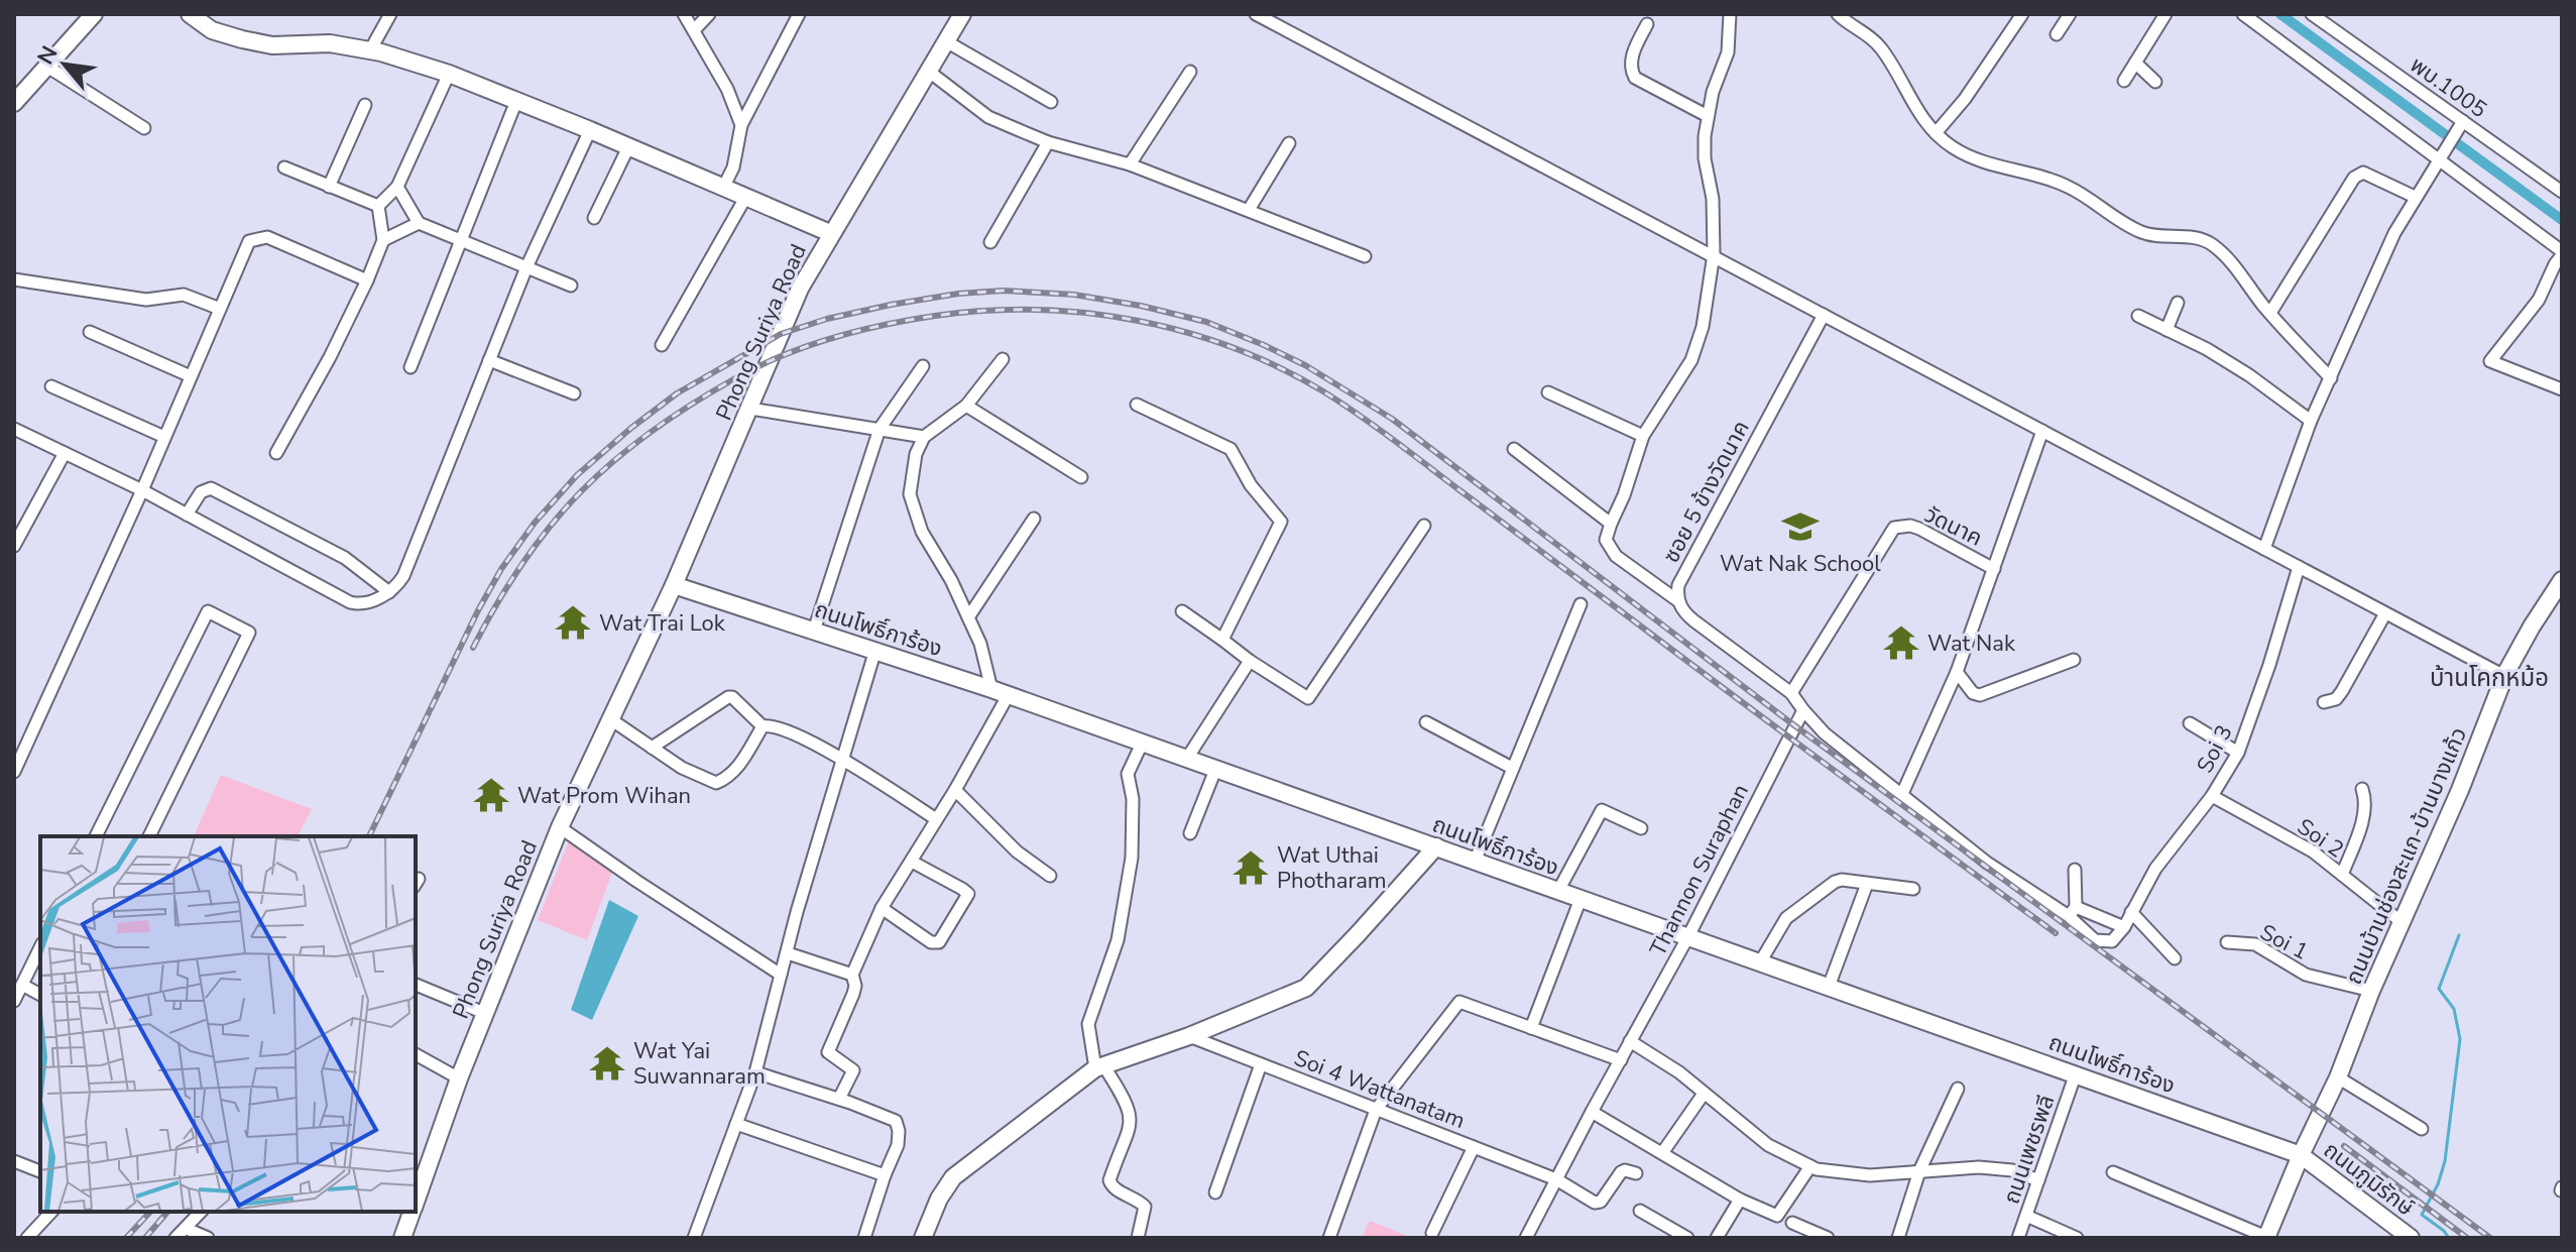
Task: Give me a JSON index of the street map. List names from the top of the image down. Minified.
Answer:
{"streets":{"street":["พบ.1005","Phong Suriya Road","ซอย 5 ข้างวัดนาค","วัดนาค","ถนนโพธิ์การ้อง","Soi 3","Soi 2","ถนนบ้านช่องสะแก-บ้านบางแก้ว","Thannon Suraphan","Soi 1","Soi 4 Wattanatam","ถนนเพชรพลี","ถนนภูมิรักษ์"]},"crossings":[["Phong Suriya Road","ถนนโพธิ์การ้อง"],["ถนนโพธิ์การ้อง","ถนนบ้านช่องสะแก-บ้านบางแก้ว"],["ถนนโพธิ์การ้อง","Thannon Suraphan"],["ถนนโพธิ์การ้อง","ถนนเพชรพลี"],["ถนนโพธิ์การ้อง","ถนนภูมิรักษ์"],["Soi 3","Soi 2"],["Soi 2","ถนนบ้านช่องสะแก-บ้านบางแก้ว"],["ถนนบ้านช่องสะแก-บ้านบางแก้ว","Soi 1"],["ถนนบ้านช่องสะแก-บ้านบางแก้ว","ถนนภูมิรักษ์"],["Thannon Suraphan","Soi 4 Wattanatam"]],"districts":["บ้านโคกหม้อ"],"places":{"school or university":["Wat Nak School"],"temple":["Wat Trai Lok","Wat Nak","Wat Prom Wihan","Wat Uthai Photharam","Wat Yai Suwannaram"]},"north":"top left"}
